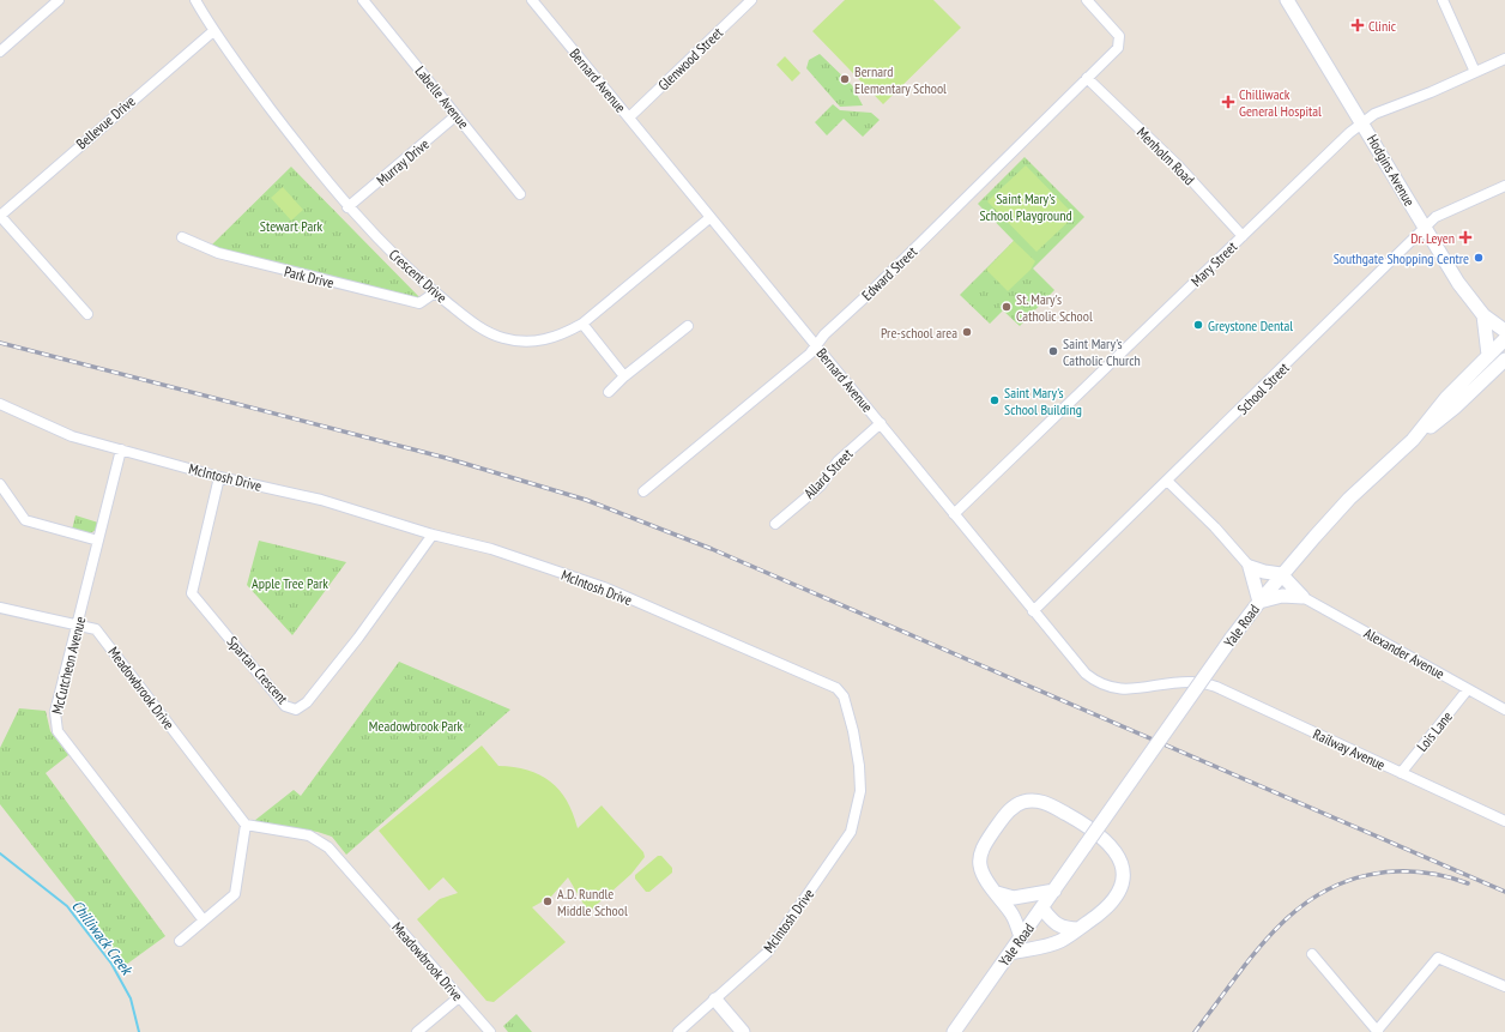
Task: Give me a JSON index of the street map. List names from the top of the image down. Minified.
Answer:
{"streets":{"main road":["Hodgins Avenue","Yale Road"],"street":["Glenwood Street","Bernard Avenue","Labelle Avenue","Bellevue Drive","Menholm Road","Murray Drive","Mary Street","Edward Street","Crescent Drive","Park Drive","School Street","Allard Street","McIntosh Drive","Alexander Avenue","McCutcheon Avenue","Spartan Crescent","Meadowbrook Drive","Lois Lane","Railway Avenue"]},"crossings":[["Glenwood Street","Bernard Avenue"],["Bernard Avenue","Mary Street"],["Bernard Avenue","Edward Street"],["Bernard Avenue","Crescent Drive"],["Bernard Avenue","School Street"],["Bernard Avenue","Allard Street"],["Bernard Avenue","Railway Avenue"],["Labelle Avenue","Murray Drive"],["Bellevue Drive","Crescent Drive"],["Menholm Road","Mary Street"],["Menholm Road","Edward Street"],["Murray Drive","Crescent Drive"],["Hodgins Avenue","Mary Street"],["Hodgins Avenue","School Street"],["Crescent Drive","Park Drive"],["McIntosh Drive","McCutcheon Avenue"],["McIntosh Drive","Spartan Crescent"],["Alexander Avenue","Lois Lane"],["McCutcheon Avenue","Meadowbrook Drive"],["Lois Lane","Railway Avenue"]],"water":["Chilliwack Creek"],"parks":["Saint Mary's School Playground","Stewart Park","Apple Tree Park","Meadowbrook Park"],"places":{"health":["Clinic","Chilliwack General Hospital","Dr. Leyen"],"other":["Bernard Elementary School","Southgate Shopping Centre","St. Mary's Catholic School","Greystone Dental","Pre-school area","Saint Mary's Catholic Church","Saint Mary's School Building","A.D. Rundle Middle School"]}}
